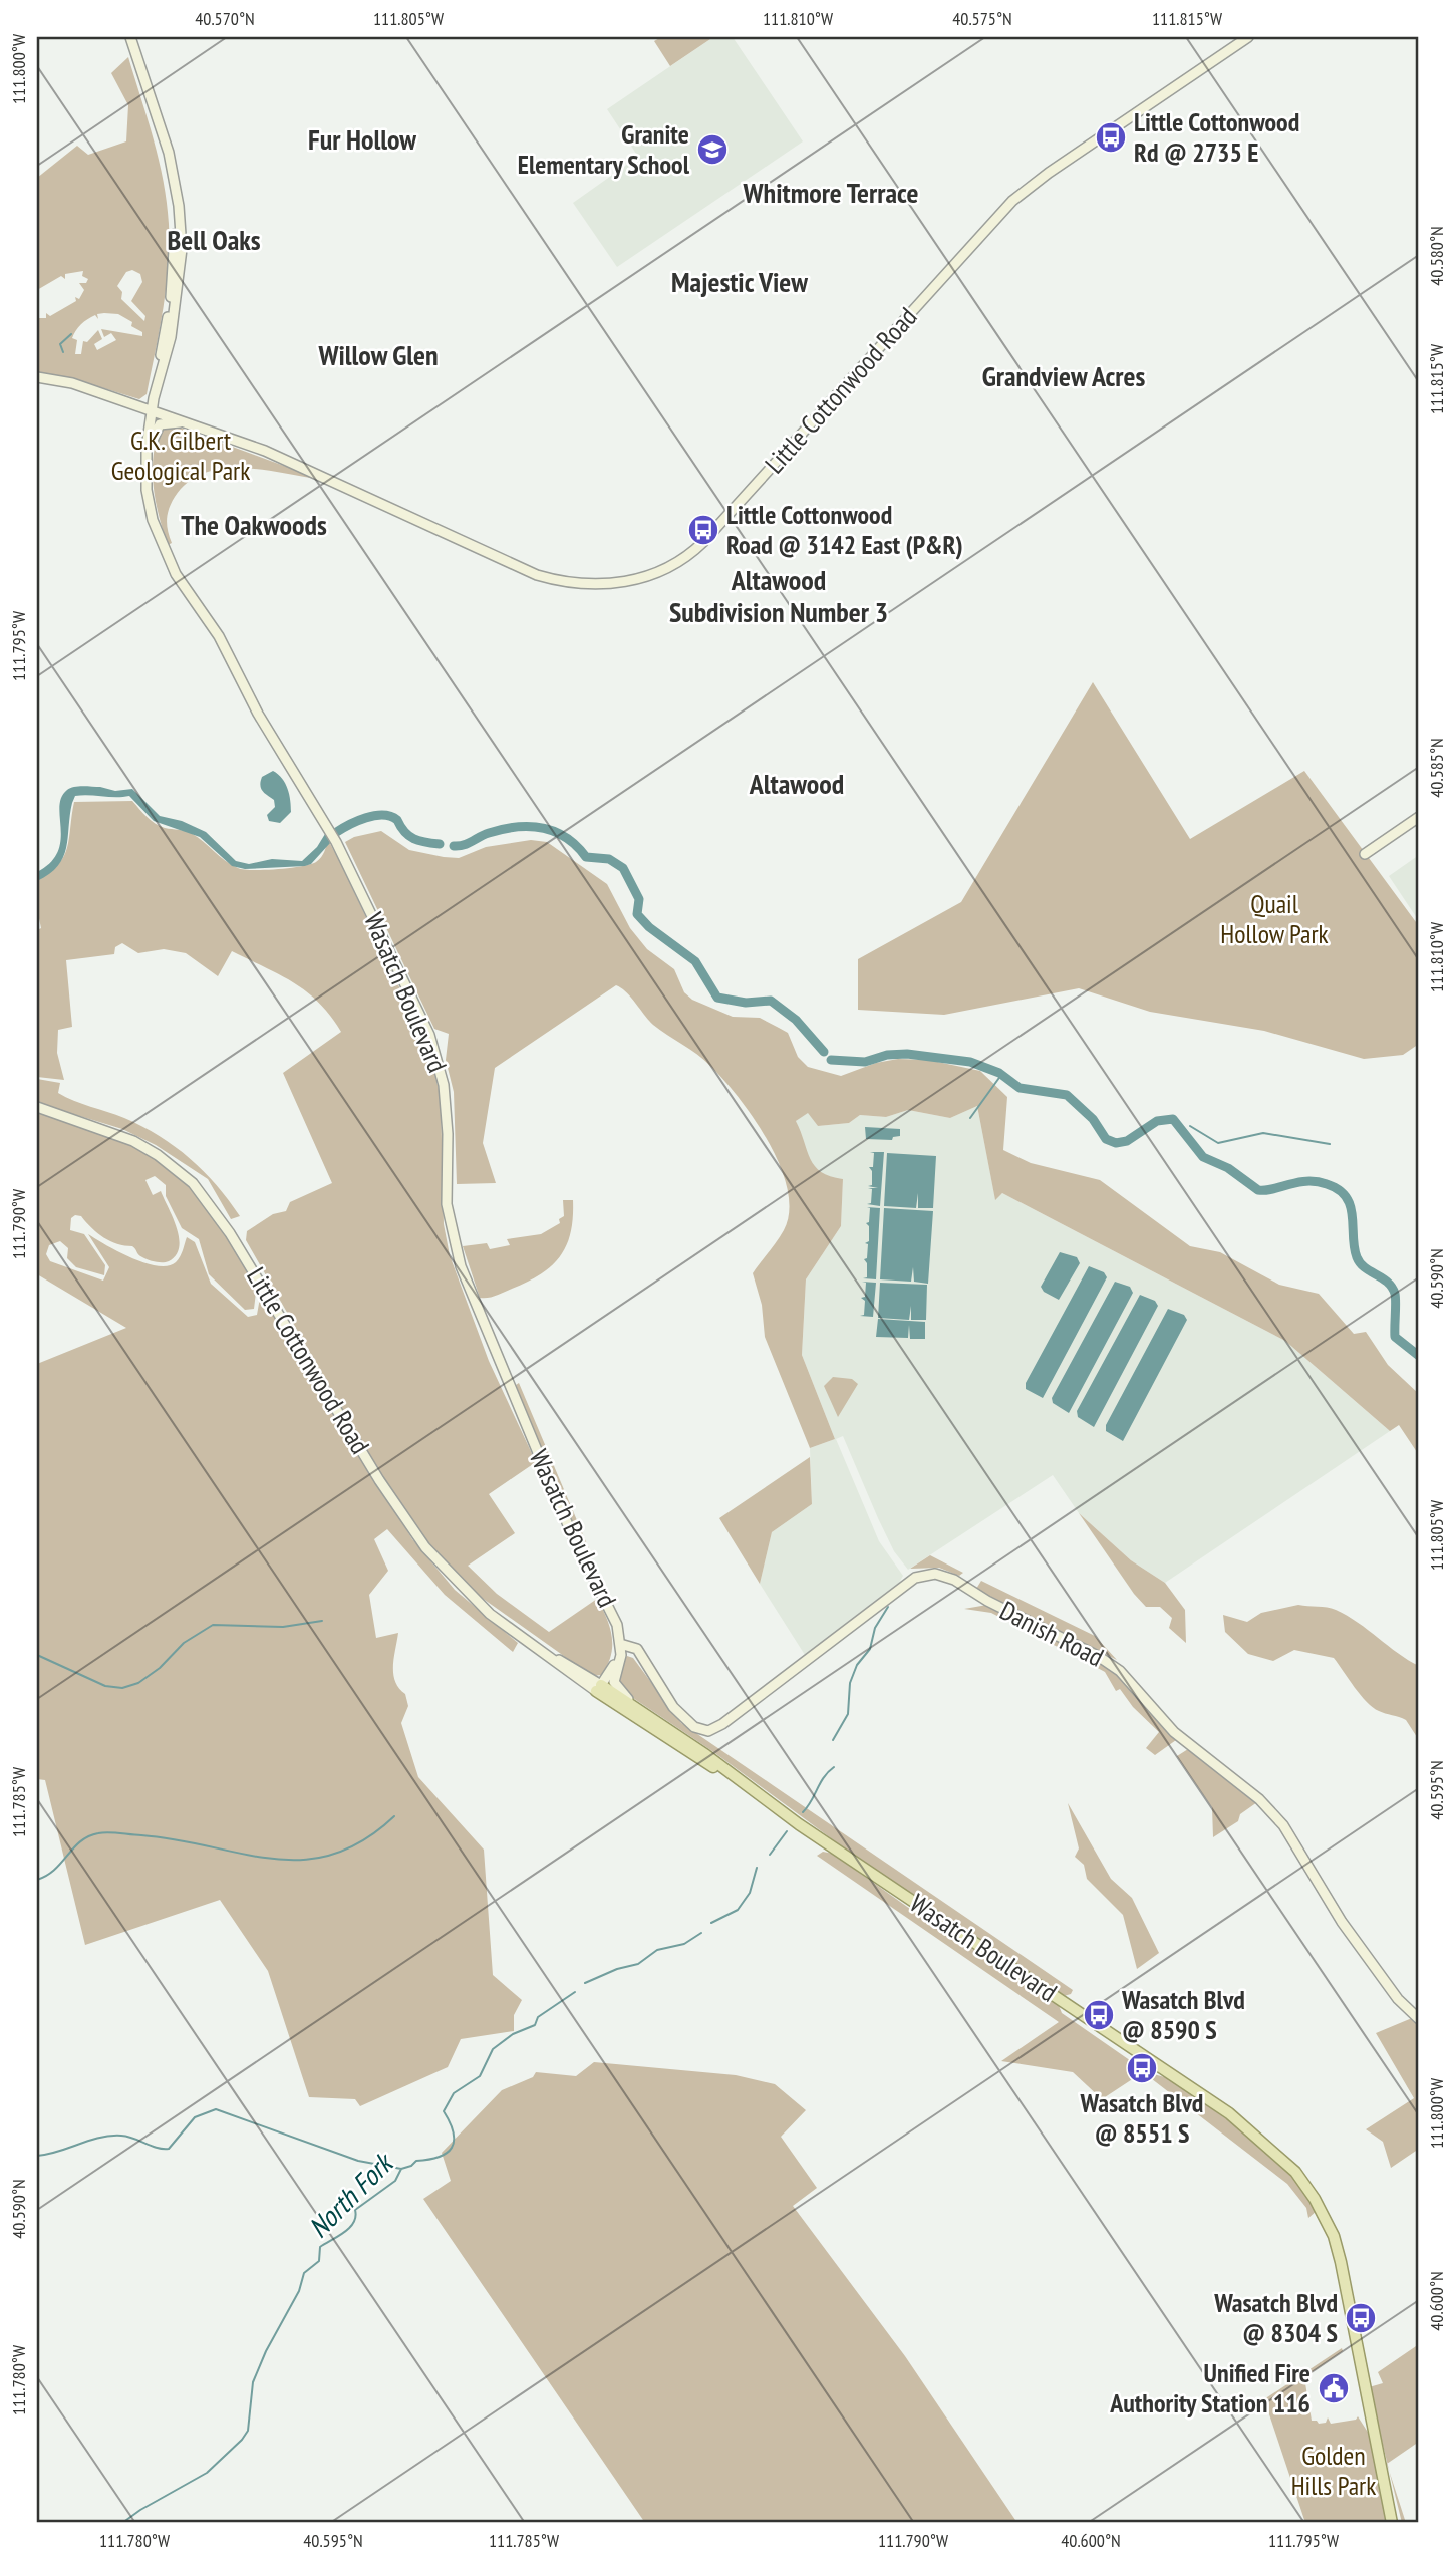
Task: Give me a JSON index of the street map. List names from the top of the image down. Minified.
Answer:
{"streets":{"main road":["Little Cottonwood Road","Wasatch Boulevard","Danish Road"]},"crossings":[["Little Cottonwood Road","Wasatch Boulevard"],["Wasatch Boulevard","Danish Road"]],"districts":["Fur Hollow","Whitmore Terrace","Bell Oaks","Majestic View","Willow Glen","Grandview Acres","The Oakwoods","Altawood Subdivision Number 3","Altawood"],"water":["North Fork"],"parks":["G.K. Gilbert Geological Park","Quail Hollow Park","Golden Hills Park"],"places":{"bus stop":["Little Cottonwood Rd @ 2735 E","Little Cottonwood Road @ 3142 East (P&R)","Wasatch Blvd @ 8590 S","Wasatch Blvd @ 8551 S","Wasatch Blvd @ 8304 S"],"school or university":["Granite Elementary School"],"public building":["Unified Fire Authority Station 116"]},"coordinates":["40.570°N","111.805°W","111.810°W","40.575°N","111.815°W","111.800°W","40.580°N","111.795°W","40.585°N","111.790°W","40.590°N","40.595°N","111.785°W","40.600°N","111.780°W"]}
